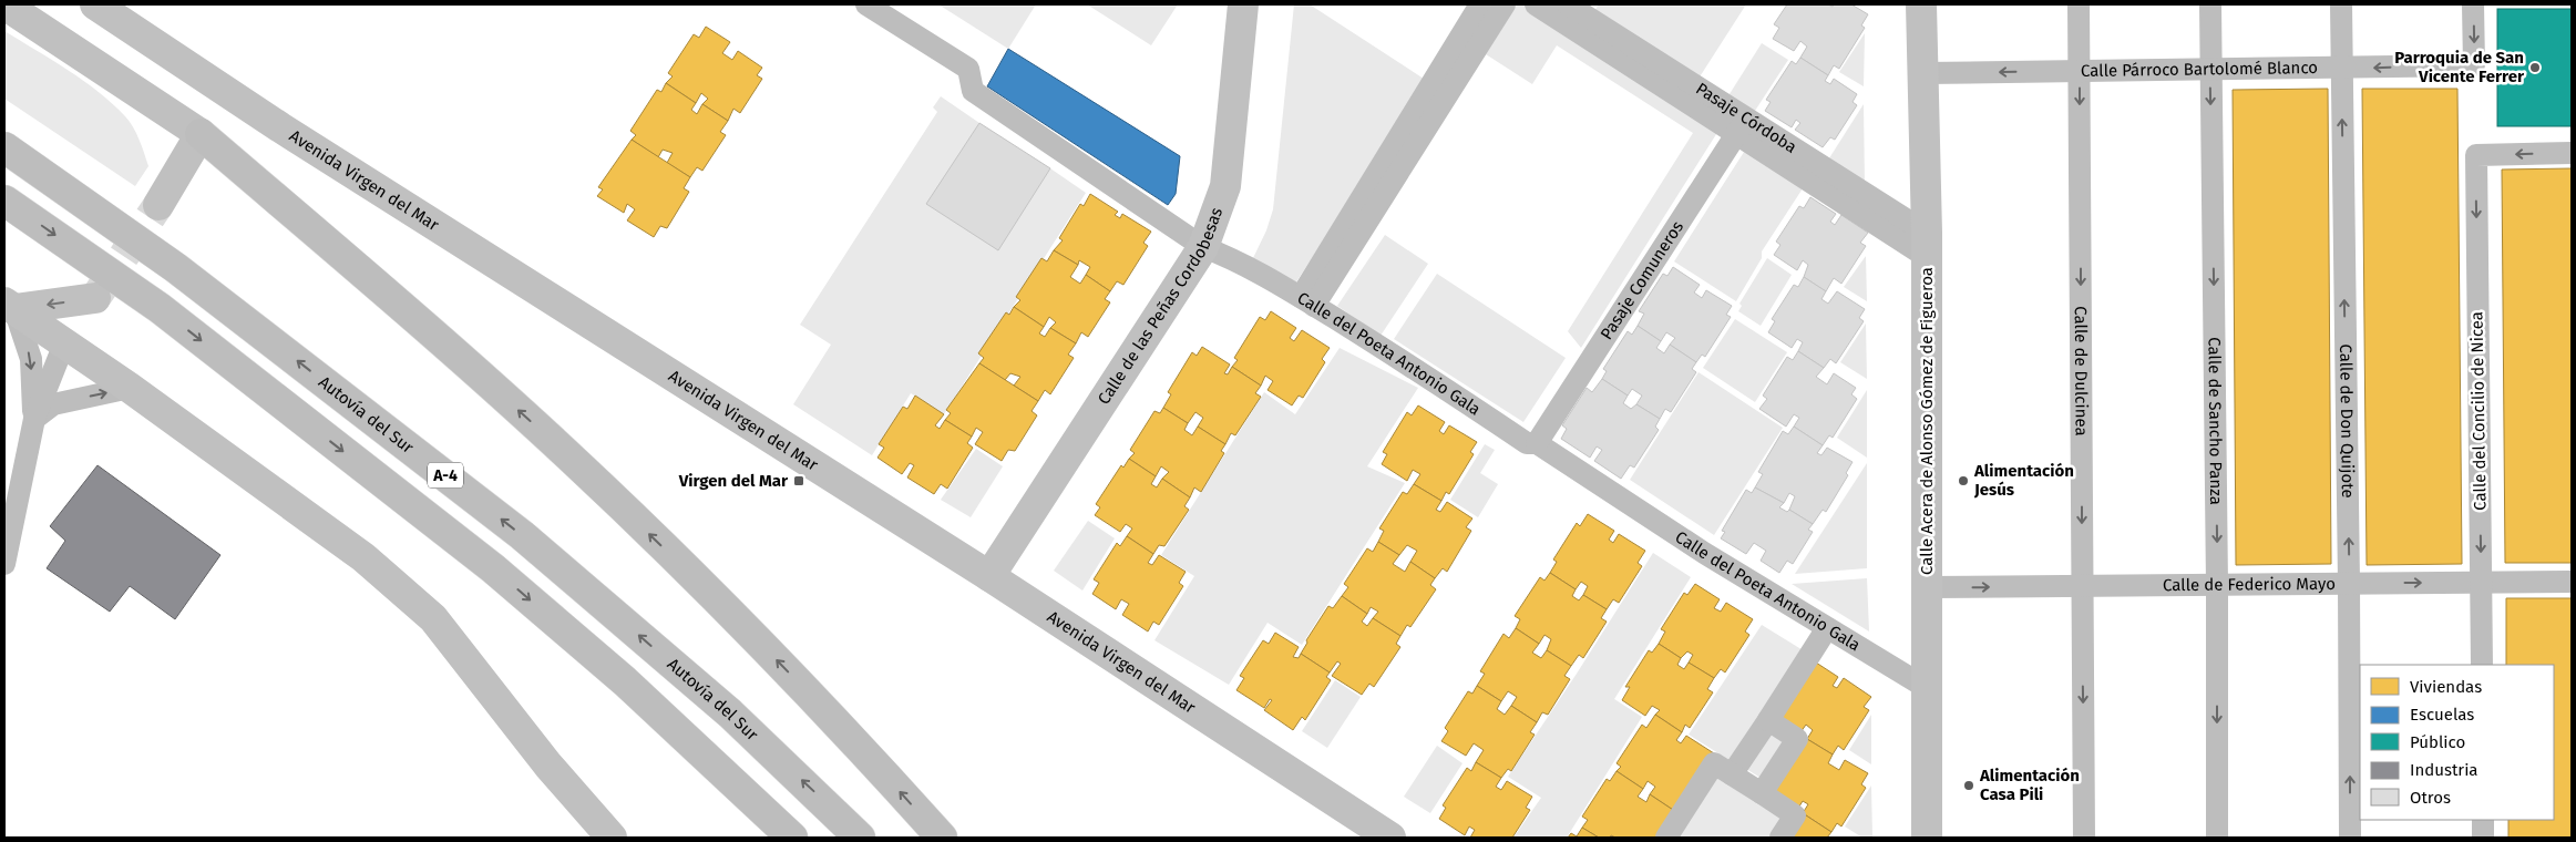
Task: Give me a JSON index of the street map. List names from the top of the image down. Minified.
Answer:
{"streets":{"highway":["Autovía del Sur","A-4"],"street":["Calle Párroco Bartolomé Blanco","Pasaje Córdoba","Avenida Virgen del Mar","Pasaje Comuneros","Calle de las Peñas Cordobesas","Calle del Poeta Antonio Gala","Calle de Dulcinea","Calle del Concilio de Nicea","Calle Acera de Alonso Gómez de Figueroa","Calle de Sancho Panza","Calle de Don Quijote","Calle de Federico Mayo"]},"crossings":[["Calle Párroco Bartolomé Blanco","Calle de Dulcinea"],["Calle Párroco Bartolomé Blanco","Calle Acera de Alonso Gómez de Figueroa"],["Calle Párroco Bartolomé Blanco","Calle de Sancho Panza"],["Calle Párroco Bartolomé Blanco","Calle de Don Quijote"],["Pasaje Córdoba","Pasaje Comuneros"],["Avenida Virgen del Mar","Calle de las Peñas Cordobesas"],["Pasaje Comuneros","Calle del Poeta Antonio Gala"],["Calle de las Peñas Cordobesas","Calle del Poeta Antonio Gala"],["Calle del Poeta Antonio Gala","Calle Acera de Alonso Gómez de Figueroa"],["Calle de Dulcinea","Calle de Federico Mayo"],["Calle del Concilio de Nicea","Calle de Federico Mayo"],["Calle Acera de Alonso Gómez de Figueroa","Calle de Federico Mayo"],["Calle de Sancho Panza","Calle de Federico Mayo"],["Calle de Don Quijote","Calle de Federico Mayo"]],"one_way":["Calle Párroco Bartolomé Blanco","Calle de Dulcinea","Calle del Concilio de Nicea","Calle de Sancho Panza","Calle de Don Quijote","Calle de Federico Mayo"],"places":{"other":["Parroquia de San Vicente Ferrer","Alimentación Jesús","Alimentación Casa Pili"],"transit":["Virgen del Mar"]},"legend":["Viviendas","Escuelas","Público","Industria","Otros"]}
